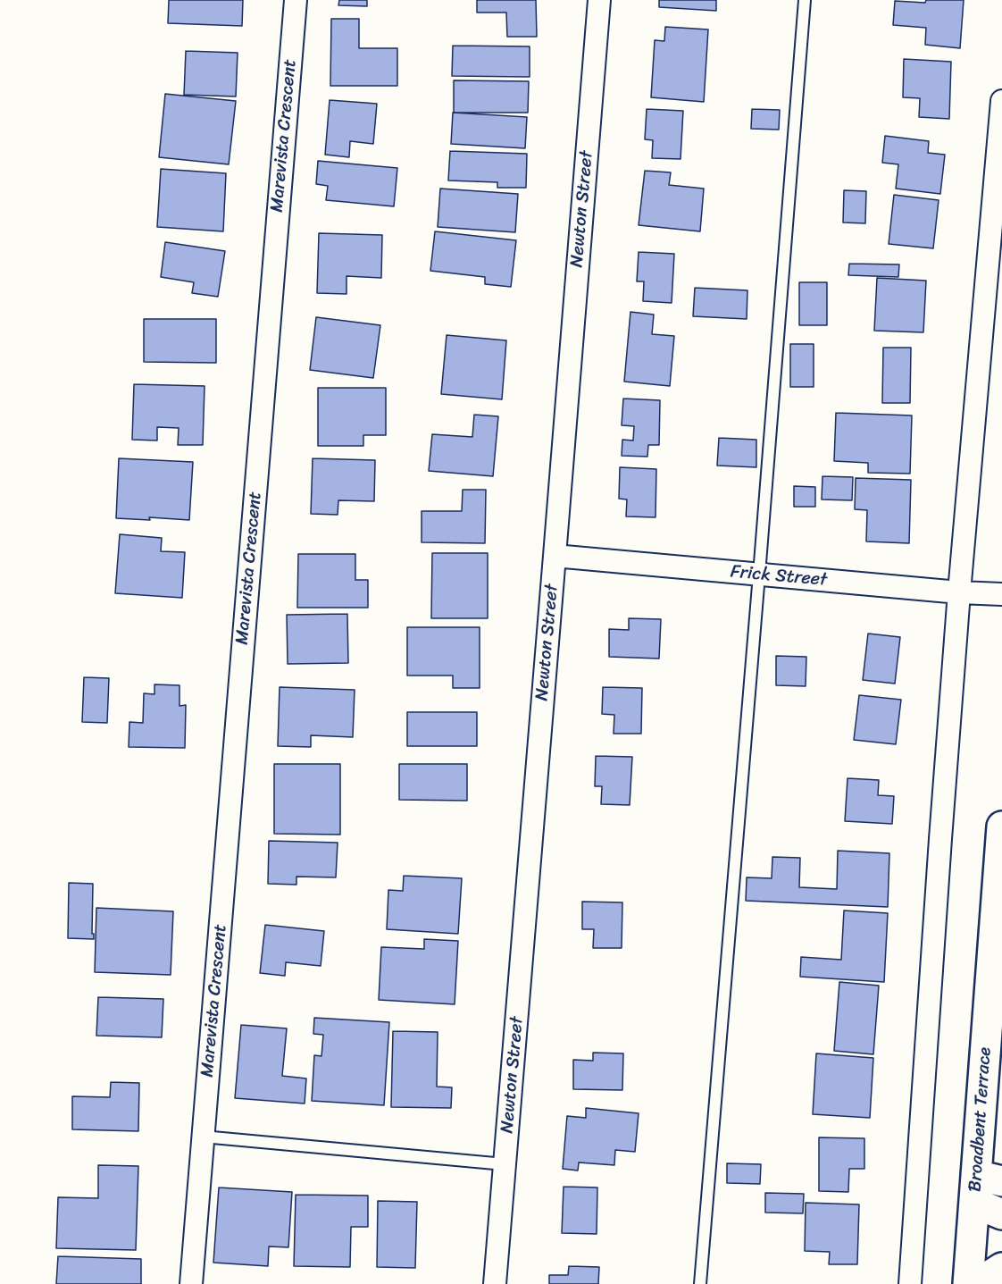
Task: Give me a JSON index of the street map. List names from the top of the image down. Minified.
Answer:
{"streets":{"main road":["Broadbent Terrace"],"street":["Marevista Crescent","Newton Street","Frick Street"]},"crossings":[["Newton Street","Frick Street"]]}
